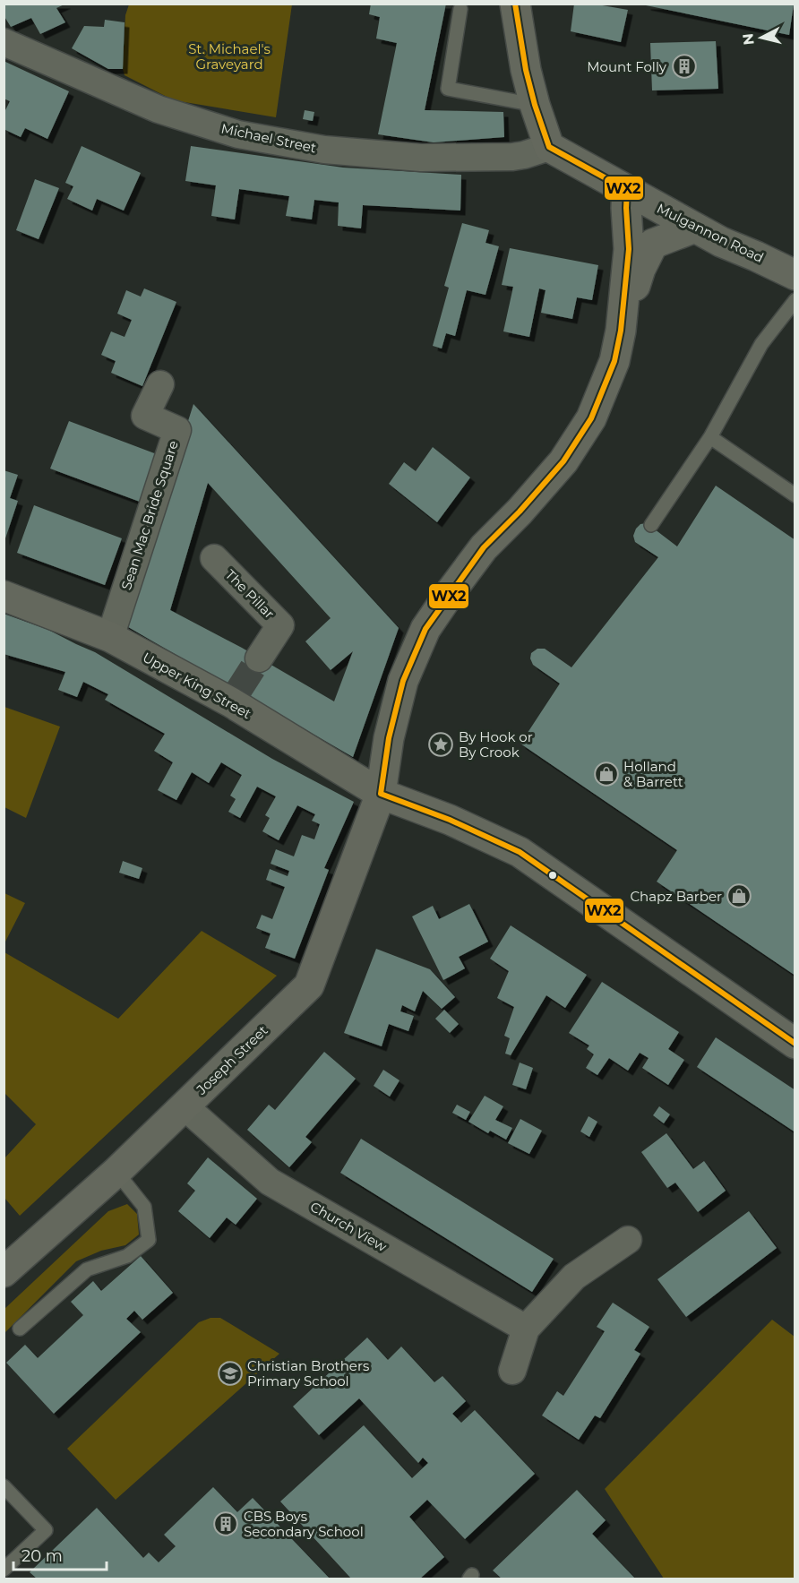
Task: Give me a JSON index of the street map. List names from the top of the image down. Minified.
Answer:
{"streets":{"main road":["Mulgannon Road","Upper King Street","Joseph Street"],"street":["Michael Street","Sean Mac Bride Square","The Pillar","Church View"]},"crossings":[["Michael Street","Mulgannon Road"],["Sean Mac Bride Square","Upper King Street"],["Upper King Street","Joseph Street"],["Joseph Street","Church View"]],"parks":["St. Michael's Graveyard"],"places":{"building":["Mount Folly","CBS Boys Secondary School"],"place":["By Hook or By Crook"],"shop":["Holland & Barrett","Chapz Barber"],"school or university":["Christian Brothers Primary School"]},"lines":["transit line WX2"],"scale_bar":"20 m","north":"left"}
